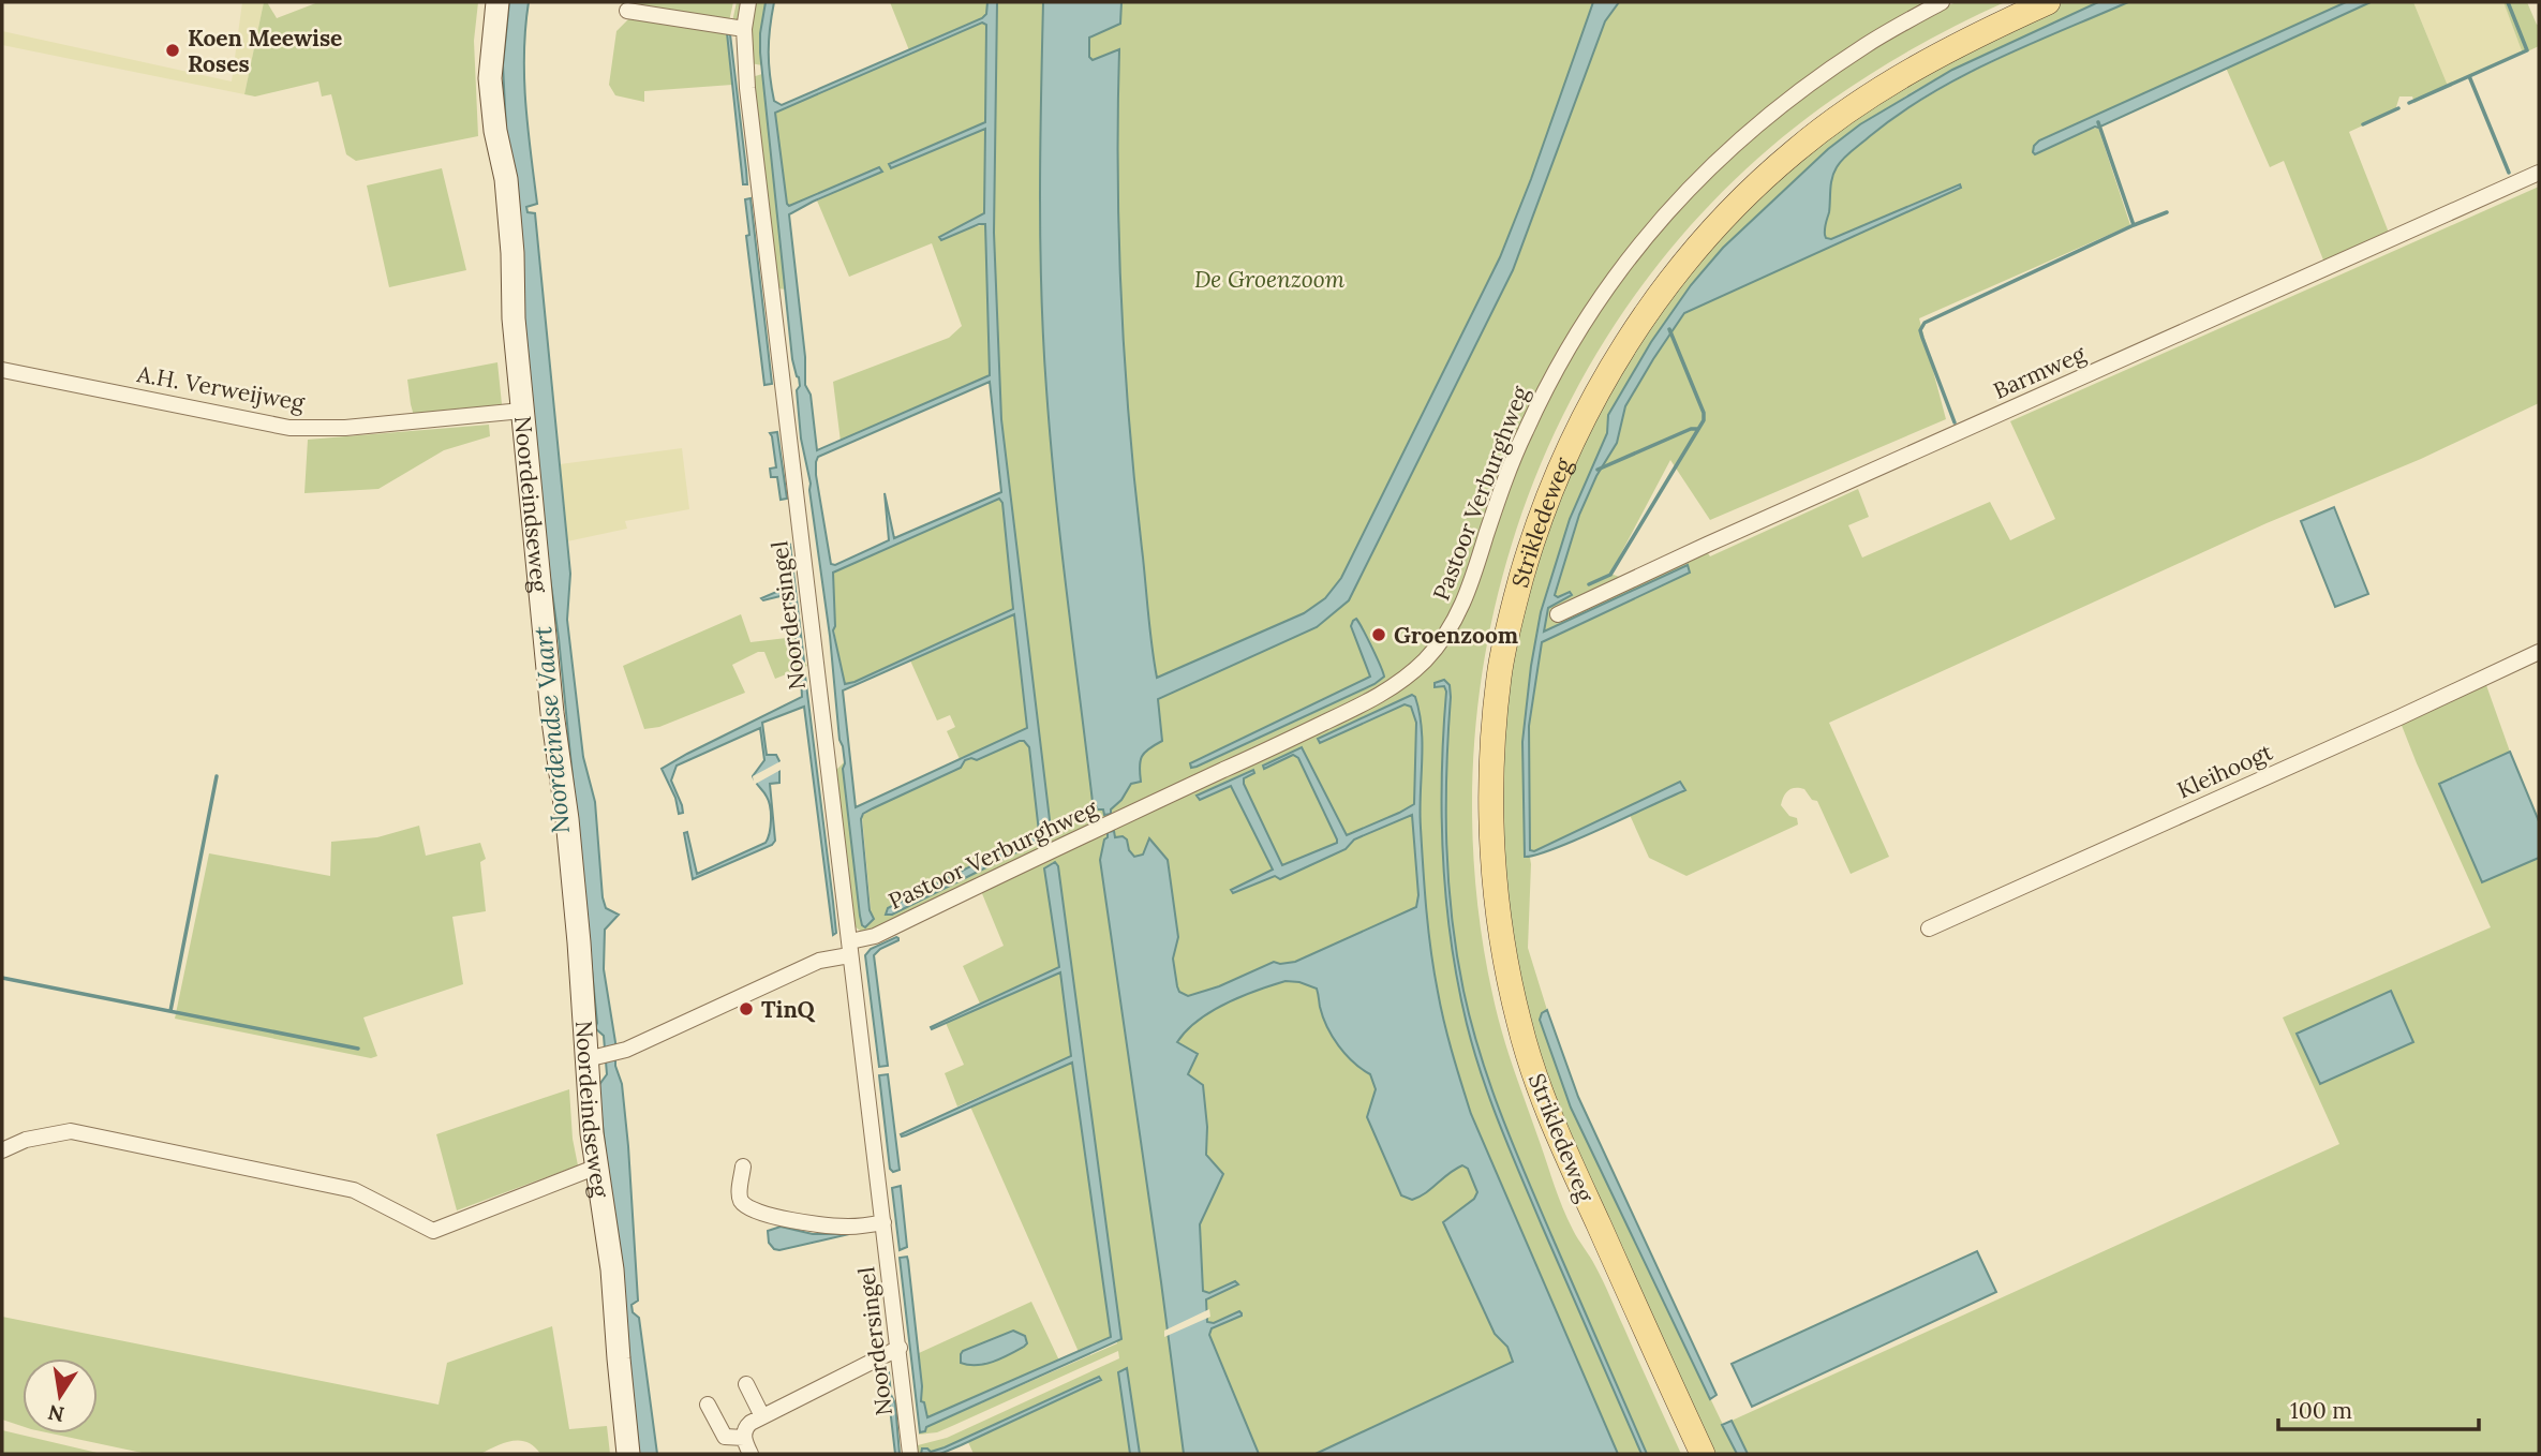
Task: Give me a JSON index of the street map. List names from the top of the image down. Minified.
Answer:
{"streets":{"main road":["Strikledeweg"],"street":["Barmweg","A.H. Verweijweg","Pastoor Verburghweg","Noordeindseweg","Noordersingel","Kleihoogt"]},"crossings":[["A.H. Verweijweg","Noordeindseweg"],["Pastoor Verburghweg","Noordeindseweg"],["Pastoor Verburghweg","Noordersingel"]],"water":["Noordeindse Vaart"],"parks":["De Groenzoom"],"places":["Koen Meewise Roses","Groenzoom","TinQ"],"scale_bar":"100 m","north":"bottom"}
